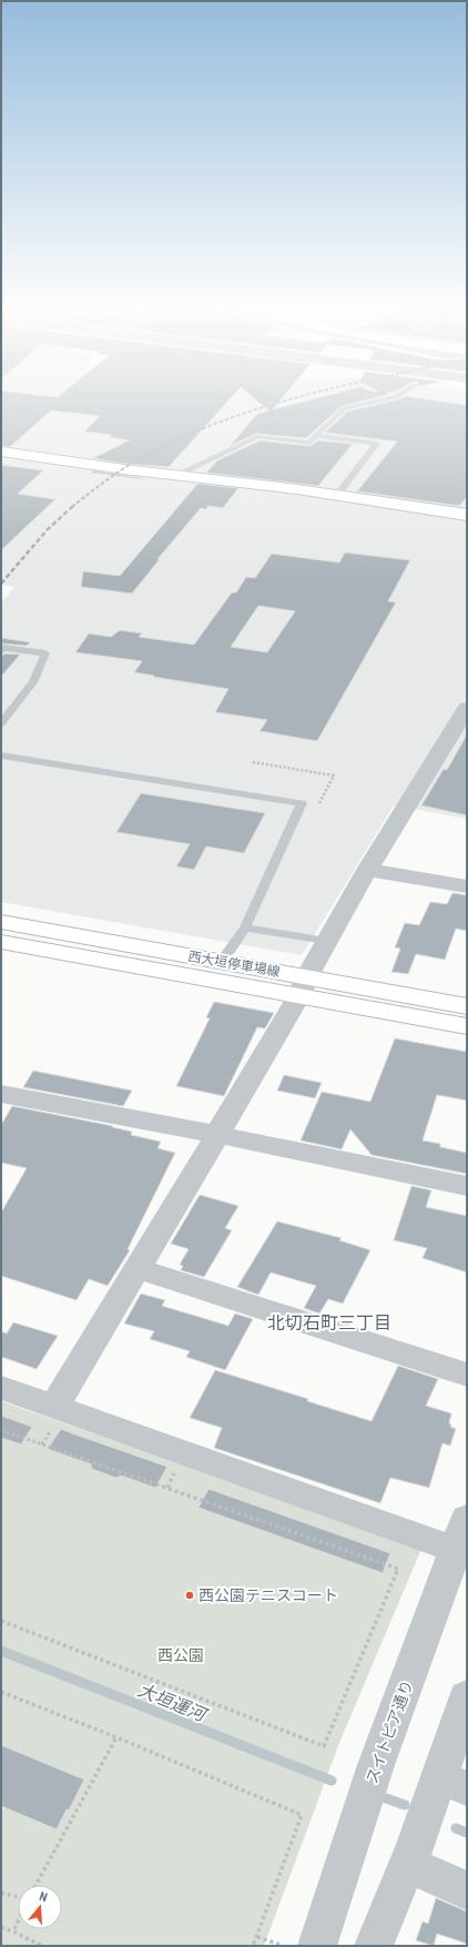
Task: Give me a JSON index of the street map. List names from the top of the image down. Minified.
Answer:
{"streets":{"street":["西大垣停車場線","スイトピア通り"]},"districts":["北切石町三丁目"],"water":["大垣運河"],"parks":["西公園"],"places":["西公園テニスコート"],"north":"top"}
